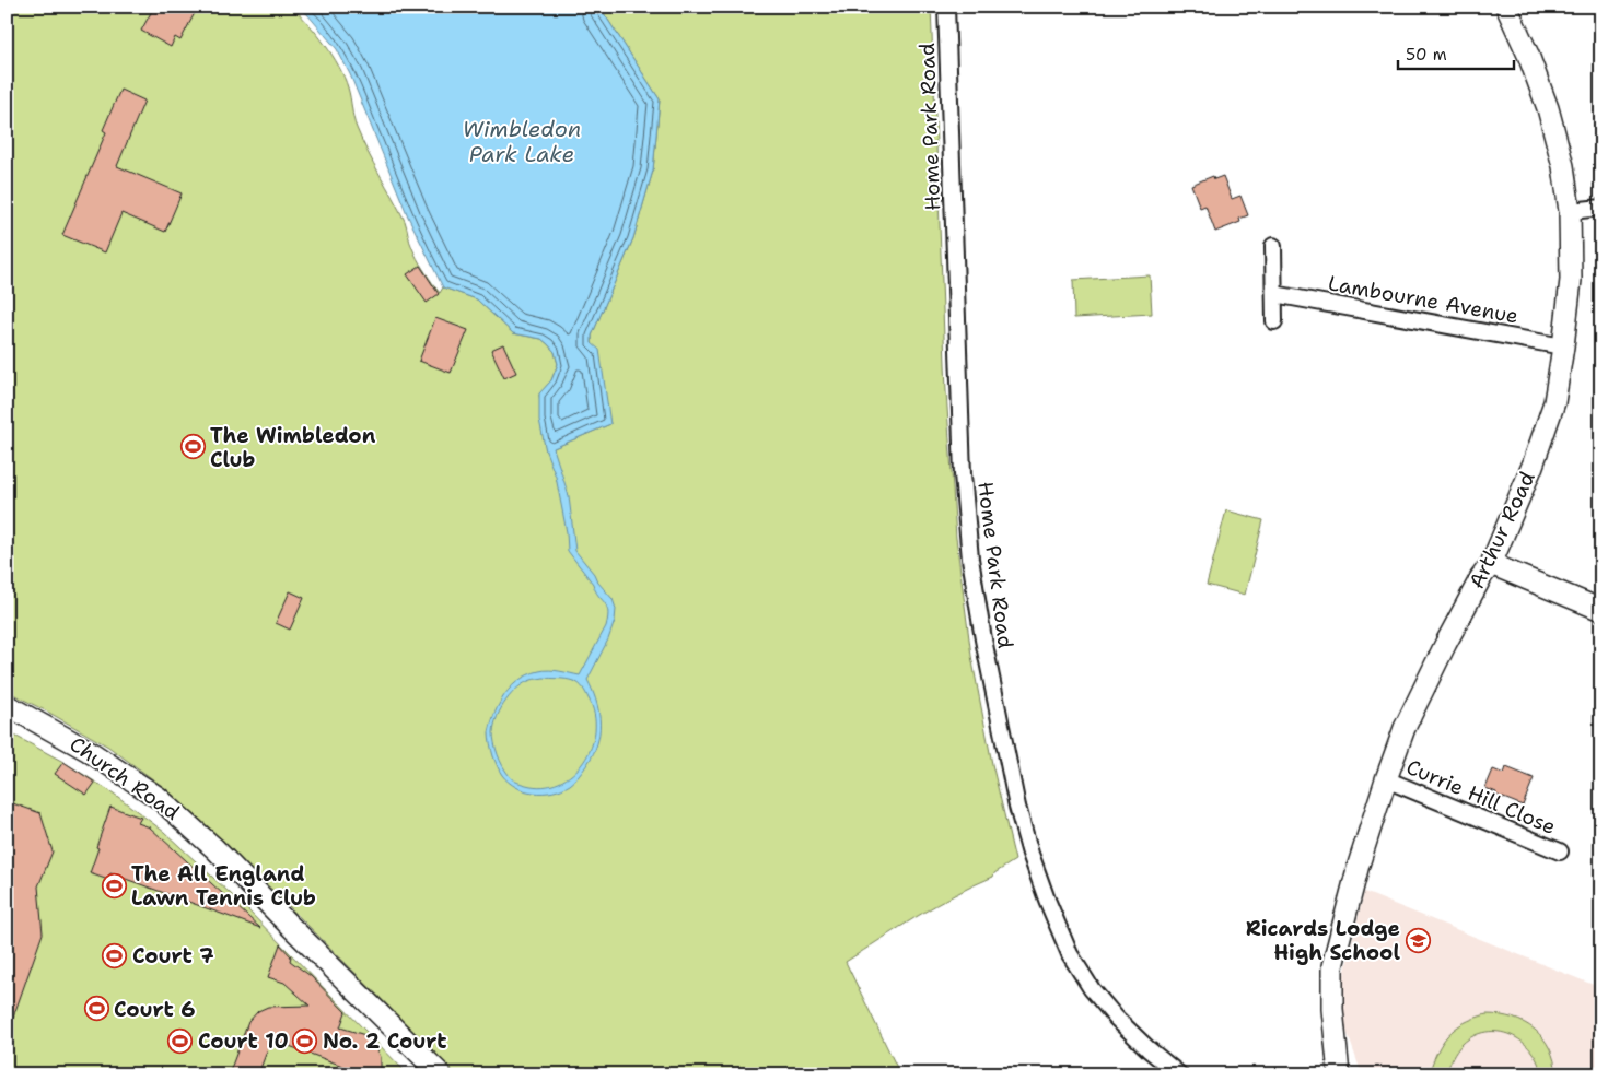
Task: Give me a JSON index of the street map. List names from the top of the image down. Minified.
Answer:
{"streets":{"street":["Home Park Road","Lambourne Avenue","Arthur Road","Church Road","Currie Hill Close"]},"crossings":[["Lambourne Avenue","Arthur Road"],["Arthur Road","Currie Hill Close"]],"water":["Wimbledon Park Lake"],"places":{"sports":["The Wimbledon Club","The All England Lawn Tennis Club","Court 7","Court 6","Court 10","No. 2 Court"],"school or university":["Ricards Lodge High School"]},"scale_bar":"50 m"}
